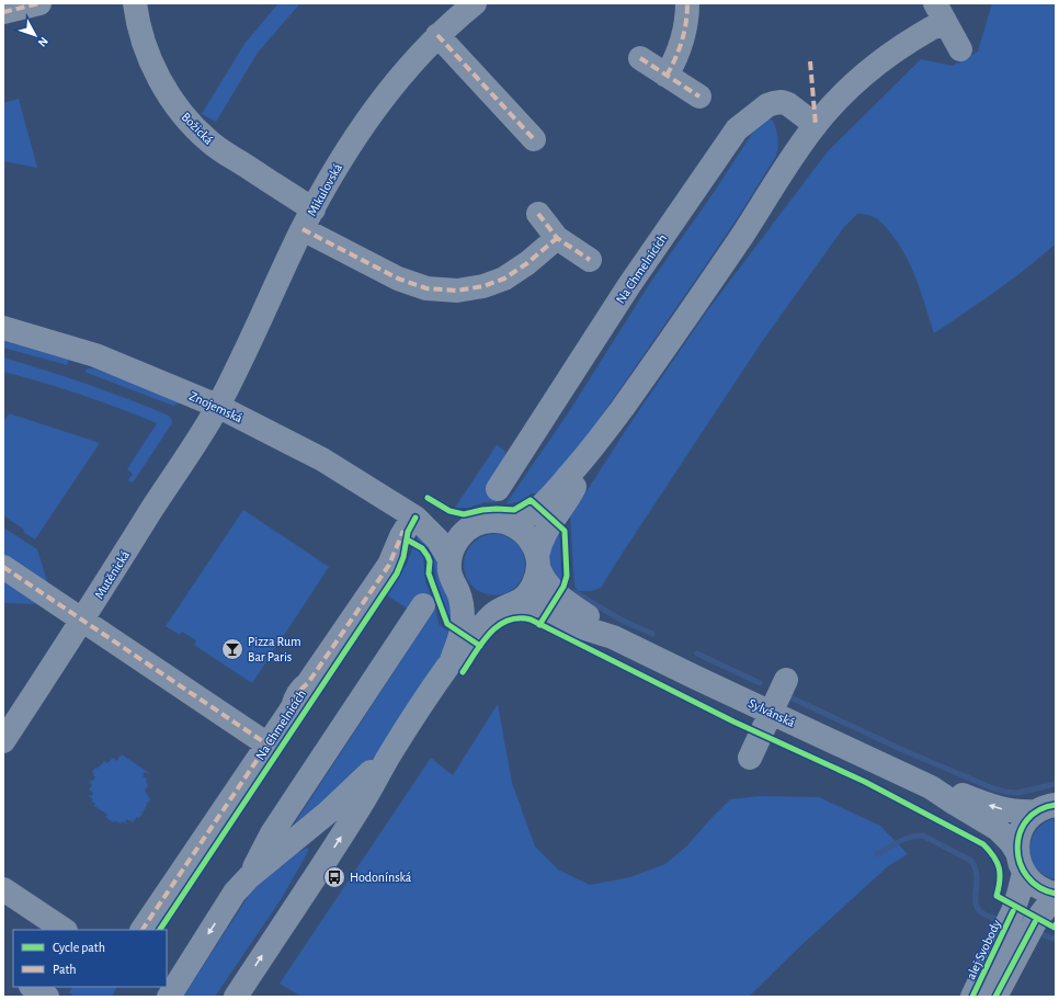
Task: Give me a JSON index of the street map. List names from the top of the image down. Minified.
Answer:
{"streets":{"street":["Božická","Mikulovská","Na Chmelnicích","Znojemská","Mutěnická","Sylvánská","alej Svobody"]},"crossings":[["Božická","Mikulovská"],["Mikulovská","Znojemská"],["Mikulovská","Mutěnická"],["Na Chmelnicích","Znojemská"],["Znojemská","Mutěnická"],["Znojemská","Sylvánská"],["Sylvánská","alej Svobody"]],"places":{"bar":["Pizza Rum Bar Paris"],"bus stop":["Hodonínská"]},"legend":["Cycle path","Path"],"north":"bottom right"}
